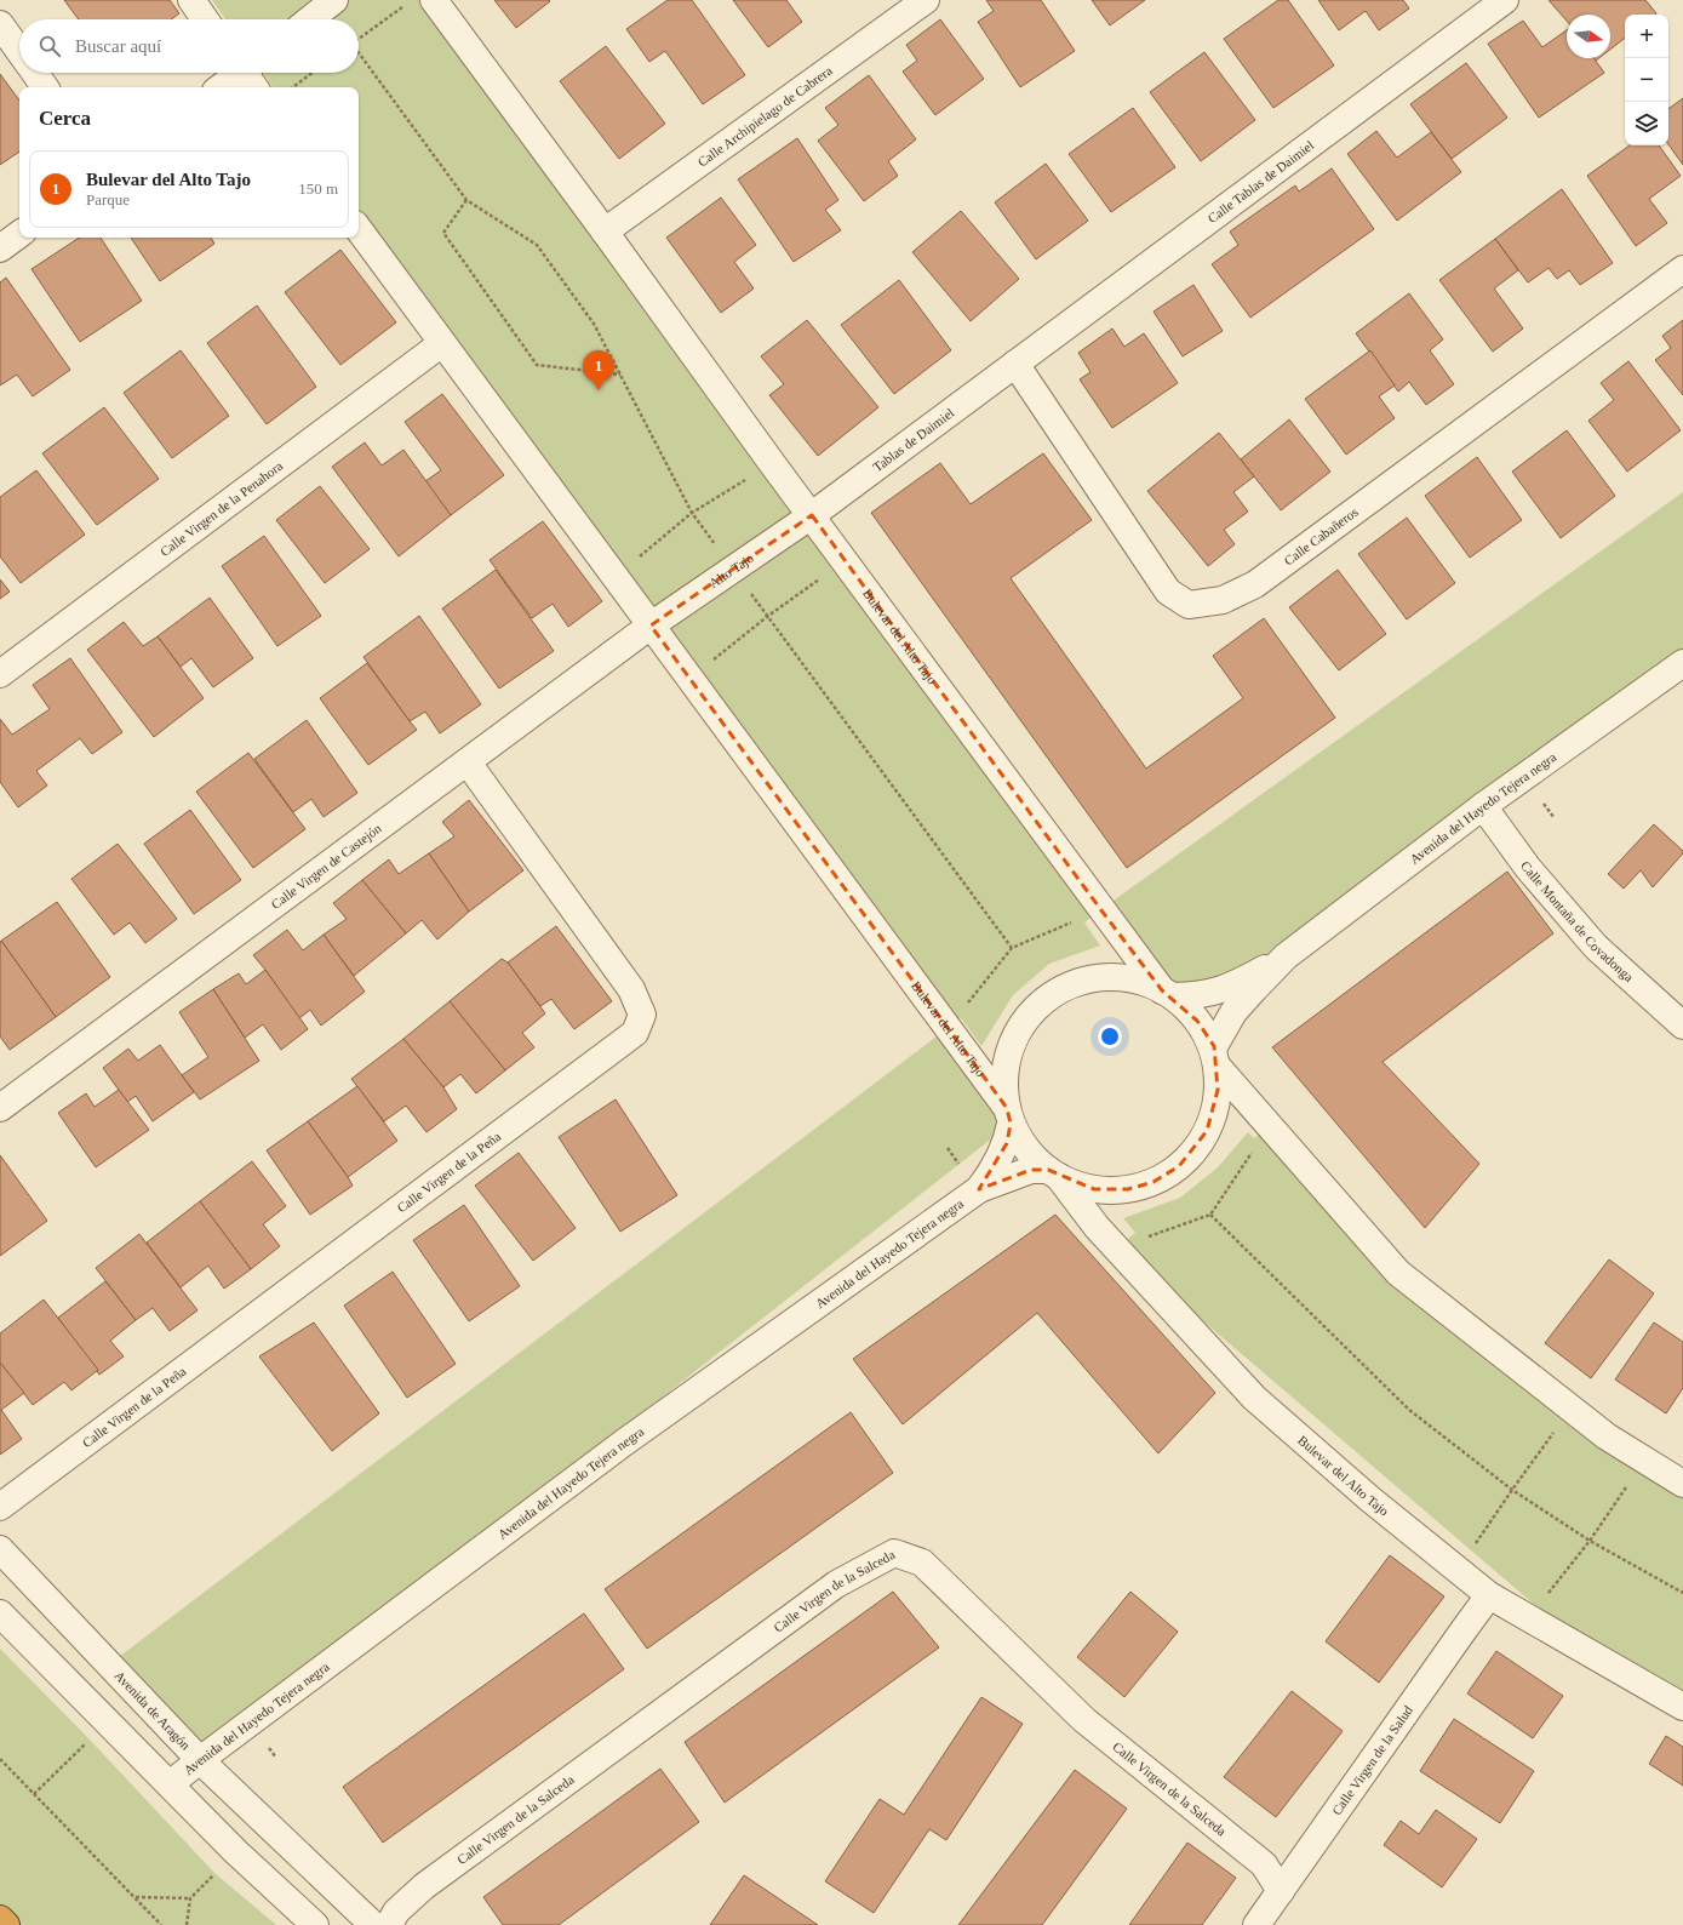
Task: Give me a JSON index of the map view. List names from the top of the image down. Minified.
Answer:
{"streets":{"street":["Calle Archipielago de Cabrera","Calle Tablas de Daimiel","Tablas de Daimiel","Calle Virgen de la Penahora","Calle Cabañeros","Alto Tajo","Bulevar del Alto Tajo","Avenida del Hayedo Tejera negra","Calle Virgen de Castejón","Calle Montaña de Covadonga","Calle Virgen de la Peña","Calle Virgen de la Salceda","Avenida de Aragón","Calle Virgen de la Salud"]},"crossings":[["Calle Archipielago de Cabrera","Bulevar del Alto Tajo"],["Calle Tablas de Daimiel","Tablas de Daimiel"],["Calle Tablas de Daimiel","Calle Cabañeros"],["Tablas de Daimiel","Calle Cabañeros"],["Tablas de Daimiel","Alto Tajo"],["Tablas de Daimiel","Bulevar del Alto Tajo"],["Calle Virgen de la Penahora","Bulevar del Alto Tajo"],["Alto Tajo","Bulevar del Alto Tajo"],["Alto Tajo","Calle Virgen de Castejón"],["Bulevar del Alto Tajo","Avenida del Hayedo Tejera negra"],["Bulevar del Alto Tajo","Calle Virgen de Castejón"],["Bulevar del Alto Tajo","Calle Virgen de la Salud"],["Avenida del Hayedo Tejera negra","Calle Montaña de Covadonga"],["Avenida del Hayedo Tejera negra","Avenida de Aragón"],["Calle Virgen de Castejón","Calle Virgen de la Peña"],["Calle Virgen de la Salceda","Calle Virgen de la Salud"]],"north":"right","page":{"map_buttons":["+","−"],"search":"Buscar aquí","heading":"Cerca","list":[{"mark":"1","name":"Bulevar del Alto Tajo","note":"Parque","value":"150 m"}],"pins":"1"}}
